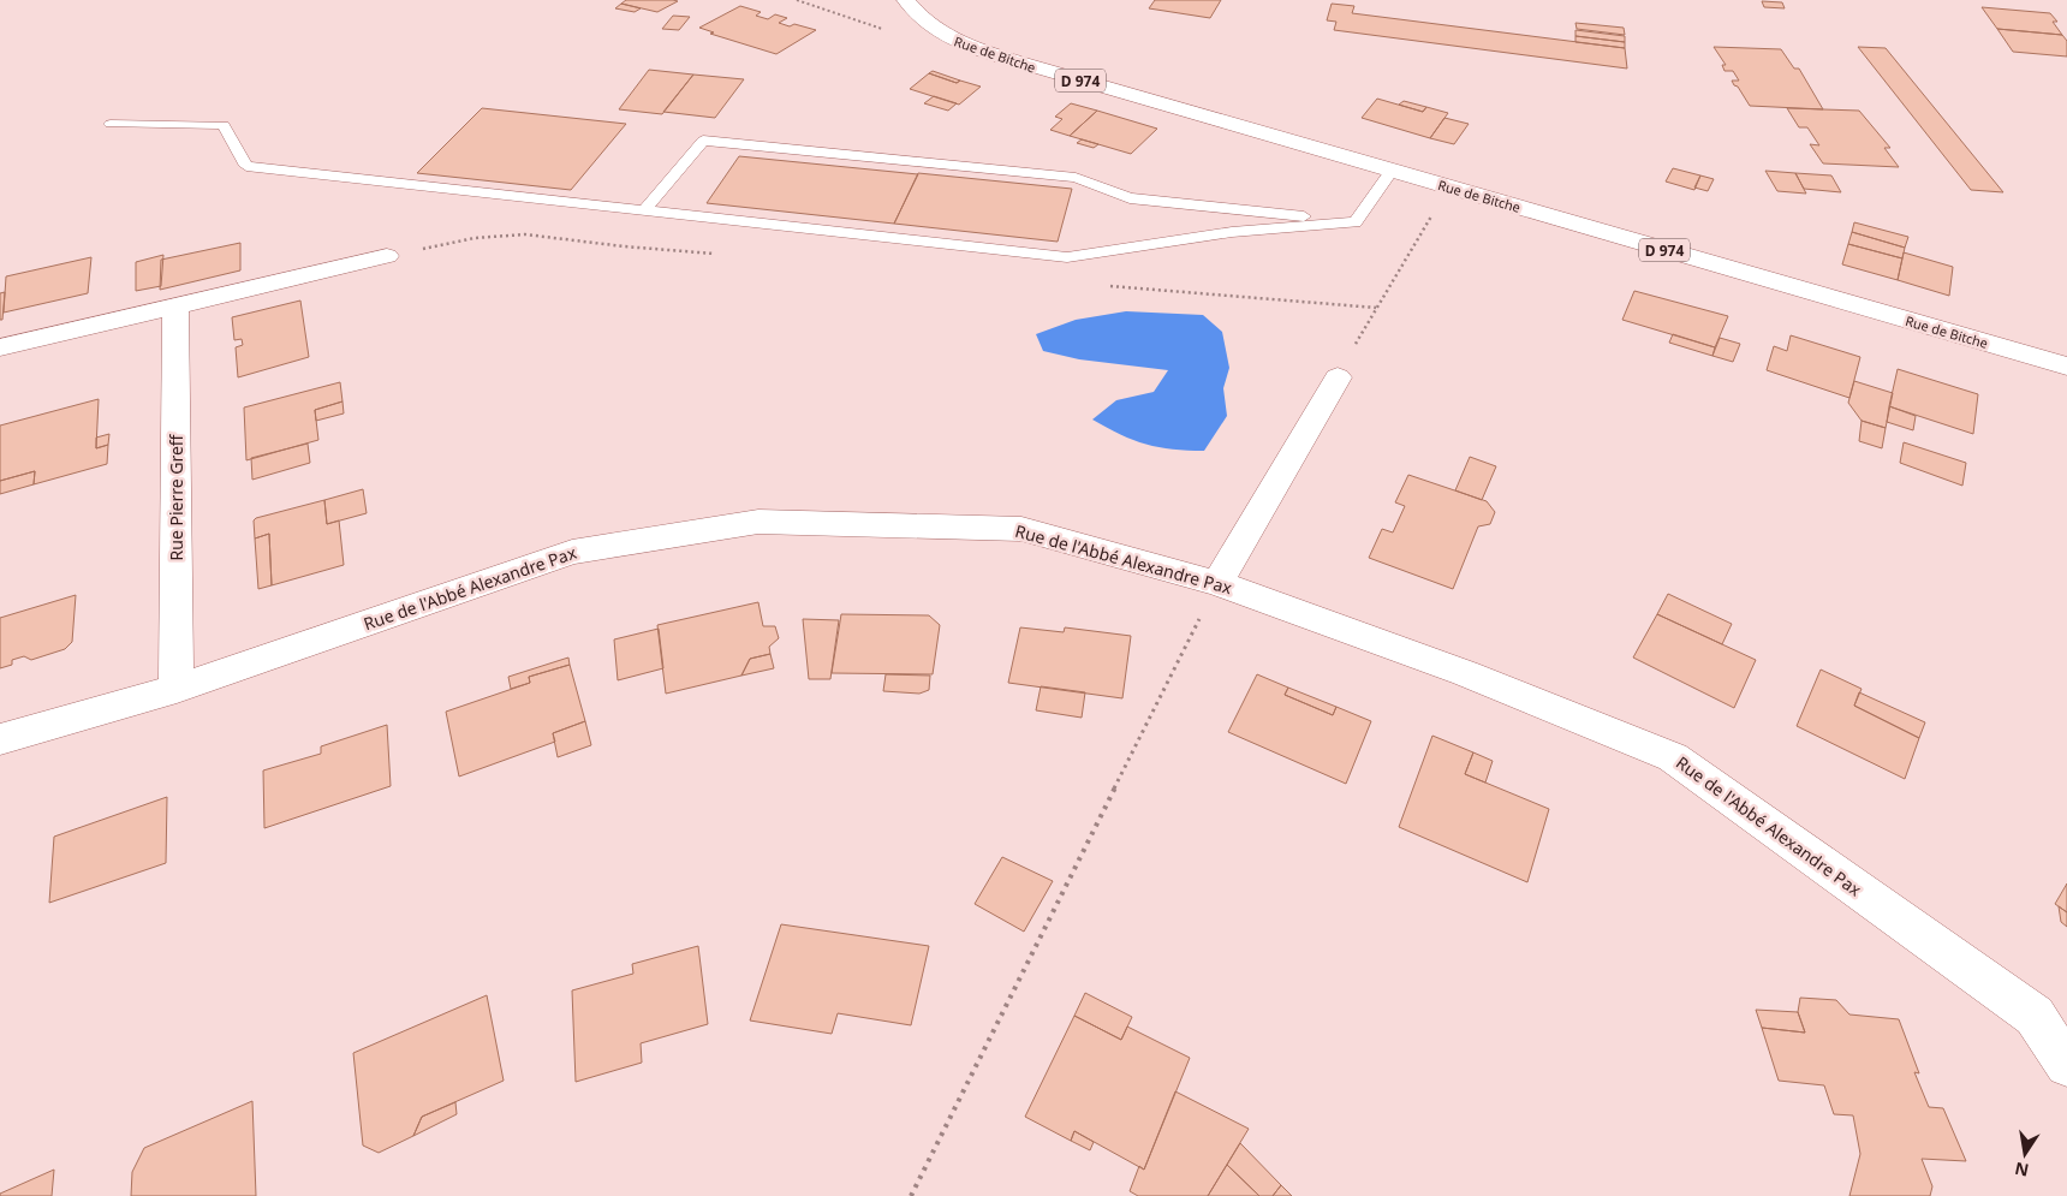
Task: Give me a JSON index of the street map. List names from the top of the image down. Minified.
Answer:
{"streets":{"street":["Rue de Bitche","D 974","Rue Pierre Greff","Rue de l'Abbé Alexandre Pax"]},"crossings":[["Rue Pierre Greff","Rue de l'Abbé Alexandre Pax"]],"north":"bottom"}
